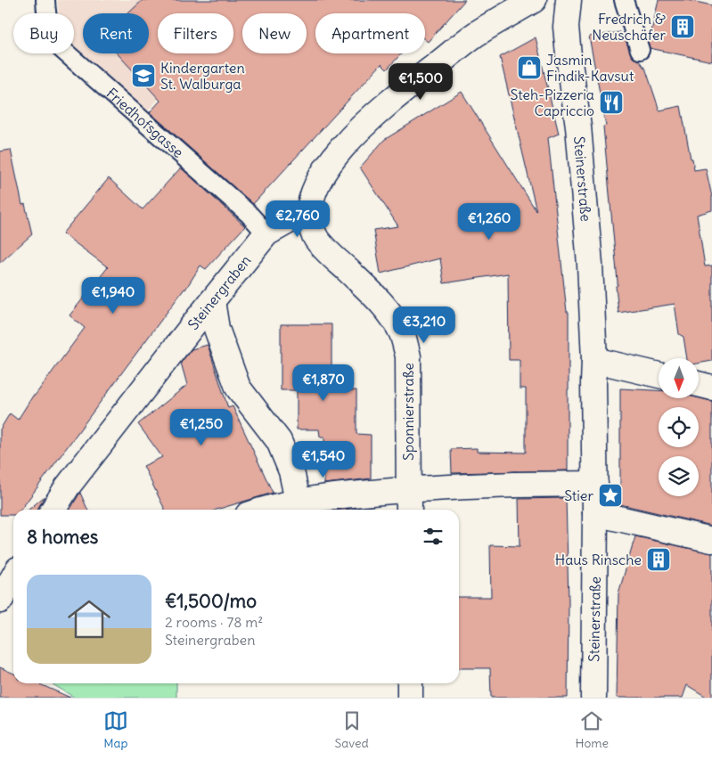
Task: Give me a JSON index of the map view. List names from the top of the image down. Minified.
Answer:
{"streets":{"street":["Steinerstraße","Steinergraben","Sponnierstraße"],"lane":["Friedhofsgasse"]},"crossings":[["Friedhofsgasse","Steinergraben"],["Steinergraben","Sponnierstraße"]],"places":{"building":["Fredrich & Neuschäfer","Haus Rinsche"],"shop":["Jasmin Findik-Kavsut"],"school or university":["Kindergarten St. Walburga"],"restaurant":["Steh-Pizzeria Capriccio"],"place":["Stier"]},"north":"bottom","page":{"chip":["Buy","Rent","Filters","New","Apartment"],"price":["€1,500","€2,760","€1,260","€1,940","€3,210","€1,870","€1,250","€1,540"],"heading":"8 homes","list":[{"name":"€1,500/mo","note":"2 rooms · 78 m² · Steinergraben"}],"tabs":["Map","Saved","Home"]}}
